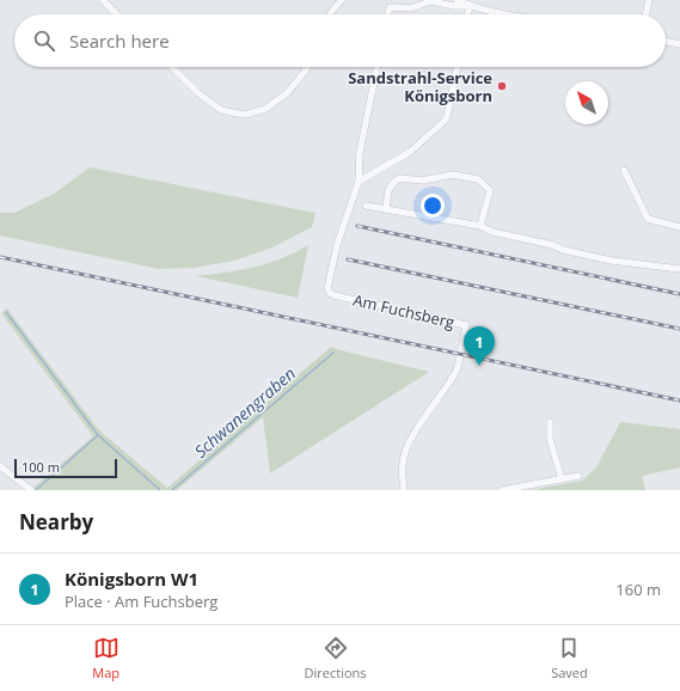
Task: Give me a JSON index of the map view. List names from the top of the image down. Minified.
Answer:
{"streets":{"street":["Am Fuchsberg"]},"water":["Schwanengraben"],"places":["Sandstrahl-Service Königsborn"],"scale_bar":"100 m","north":"top left","page":{"search":"Search here","pins":"1","scale":"100 m","heading":"Nearby","list":[{"mark":"1","name":"Königsborn W1","note":"Place · Am Fuchsberg","value":"160 m"}],"nav":["Map","Directions","Saved"]}}
